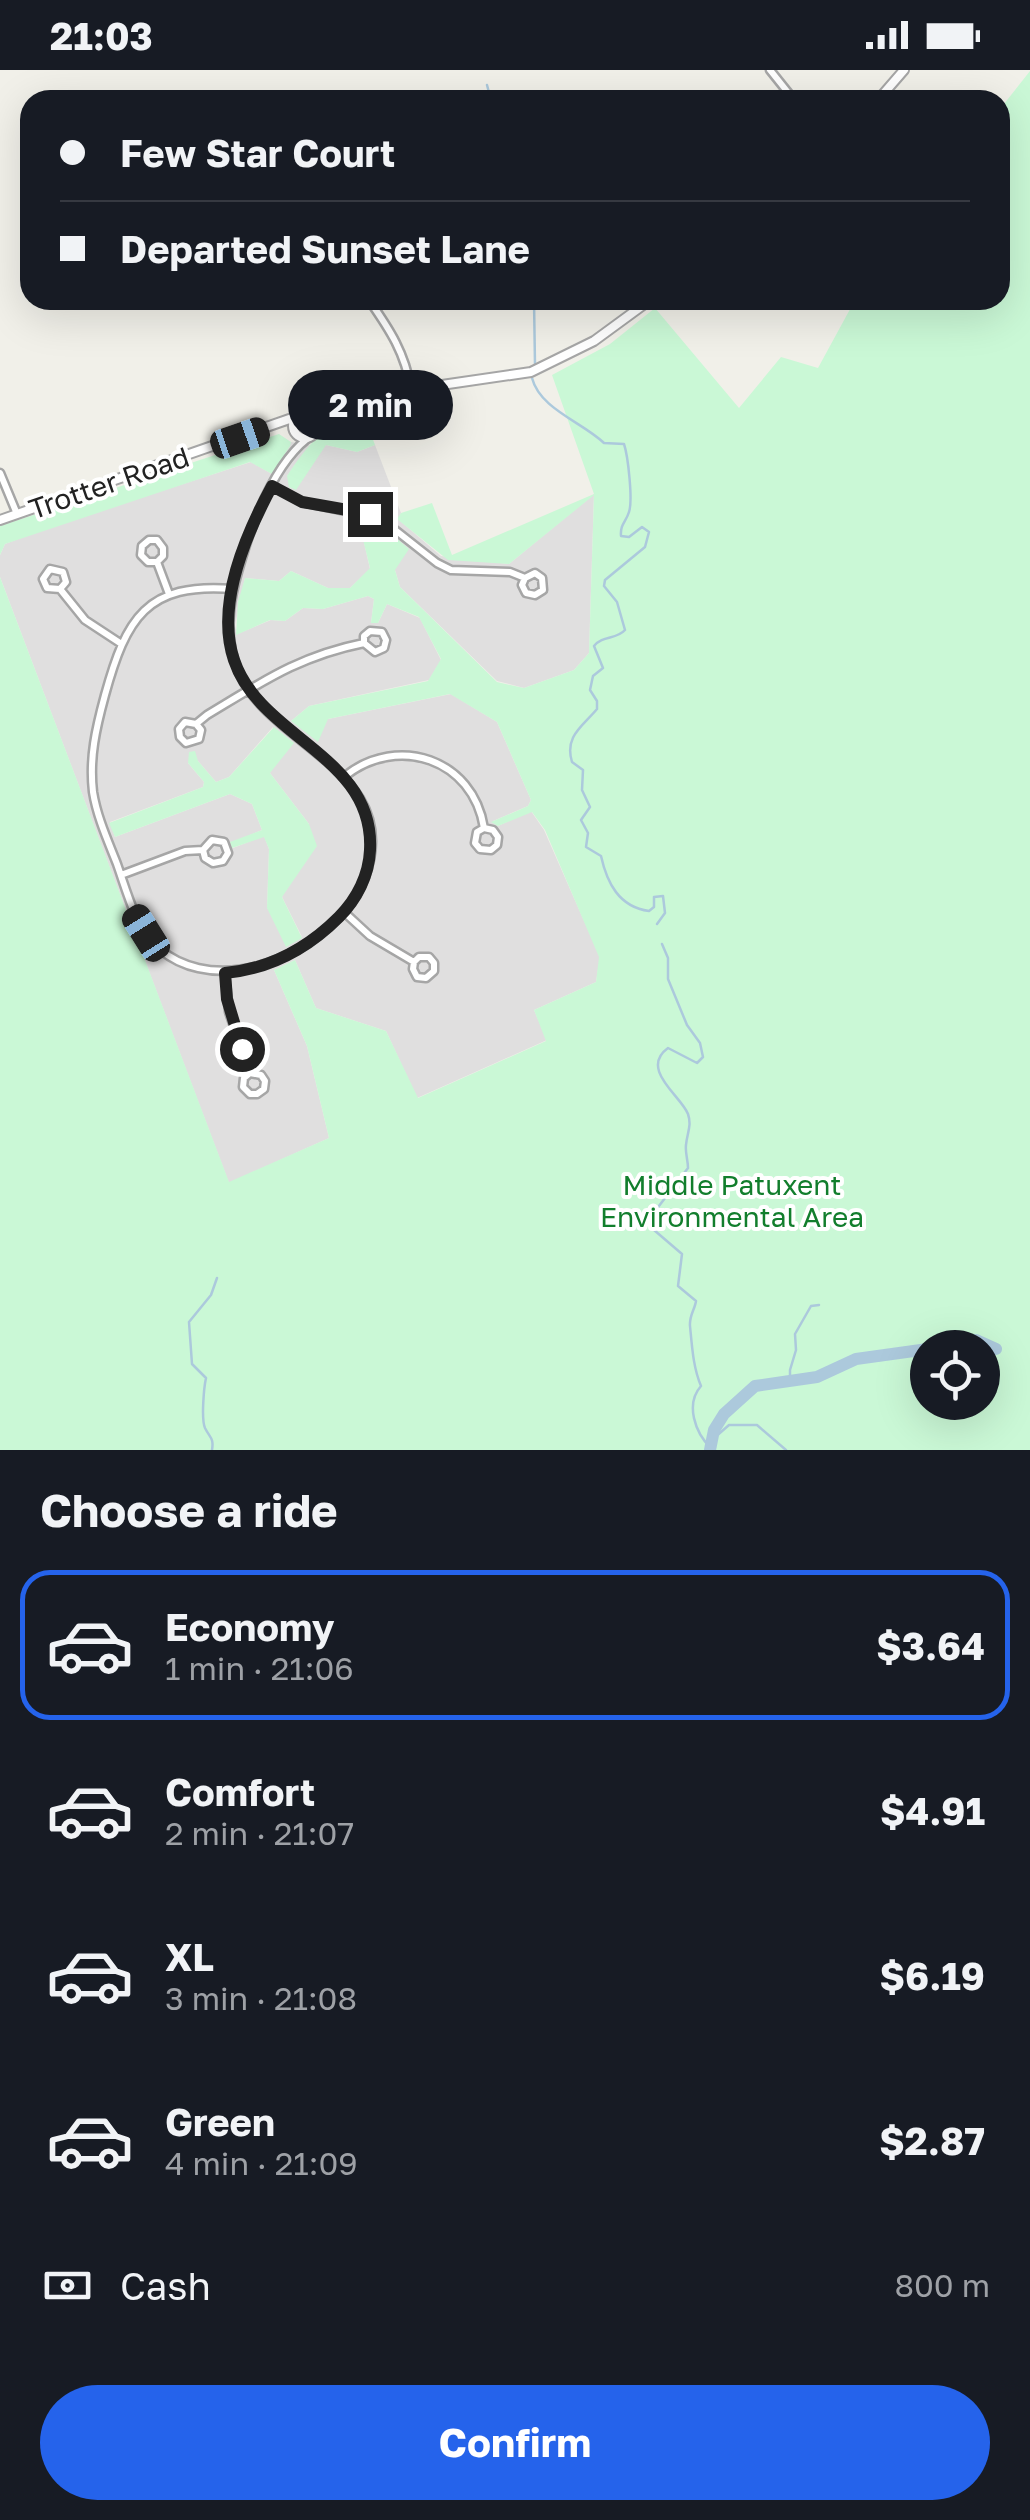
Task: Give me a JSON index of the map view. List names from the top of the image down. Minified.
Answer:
{"streets":{"street":["Trotter Road"]},"parks":["Middle Patuxent Environmental Area"],"page":{"status":"21:03","banner":["Few Star Court","Departed Sunset Lane"],"bubble":"2 min","heading":"Choose a ride","list":[{"name":"Economy","note":"1 min · 21:06","value":"$3.64"},{"name":"Comfort","note":"2 min · 21:07","value":"$4.91"},{"name":"XL","note":"3 min · 21:08","value":"$6.19"},{"name":"Green","note":"4 min · 21:09","value":"$2.87"}],"pay":["Cash","800 m"],"buttons":"Confirm"}}
